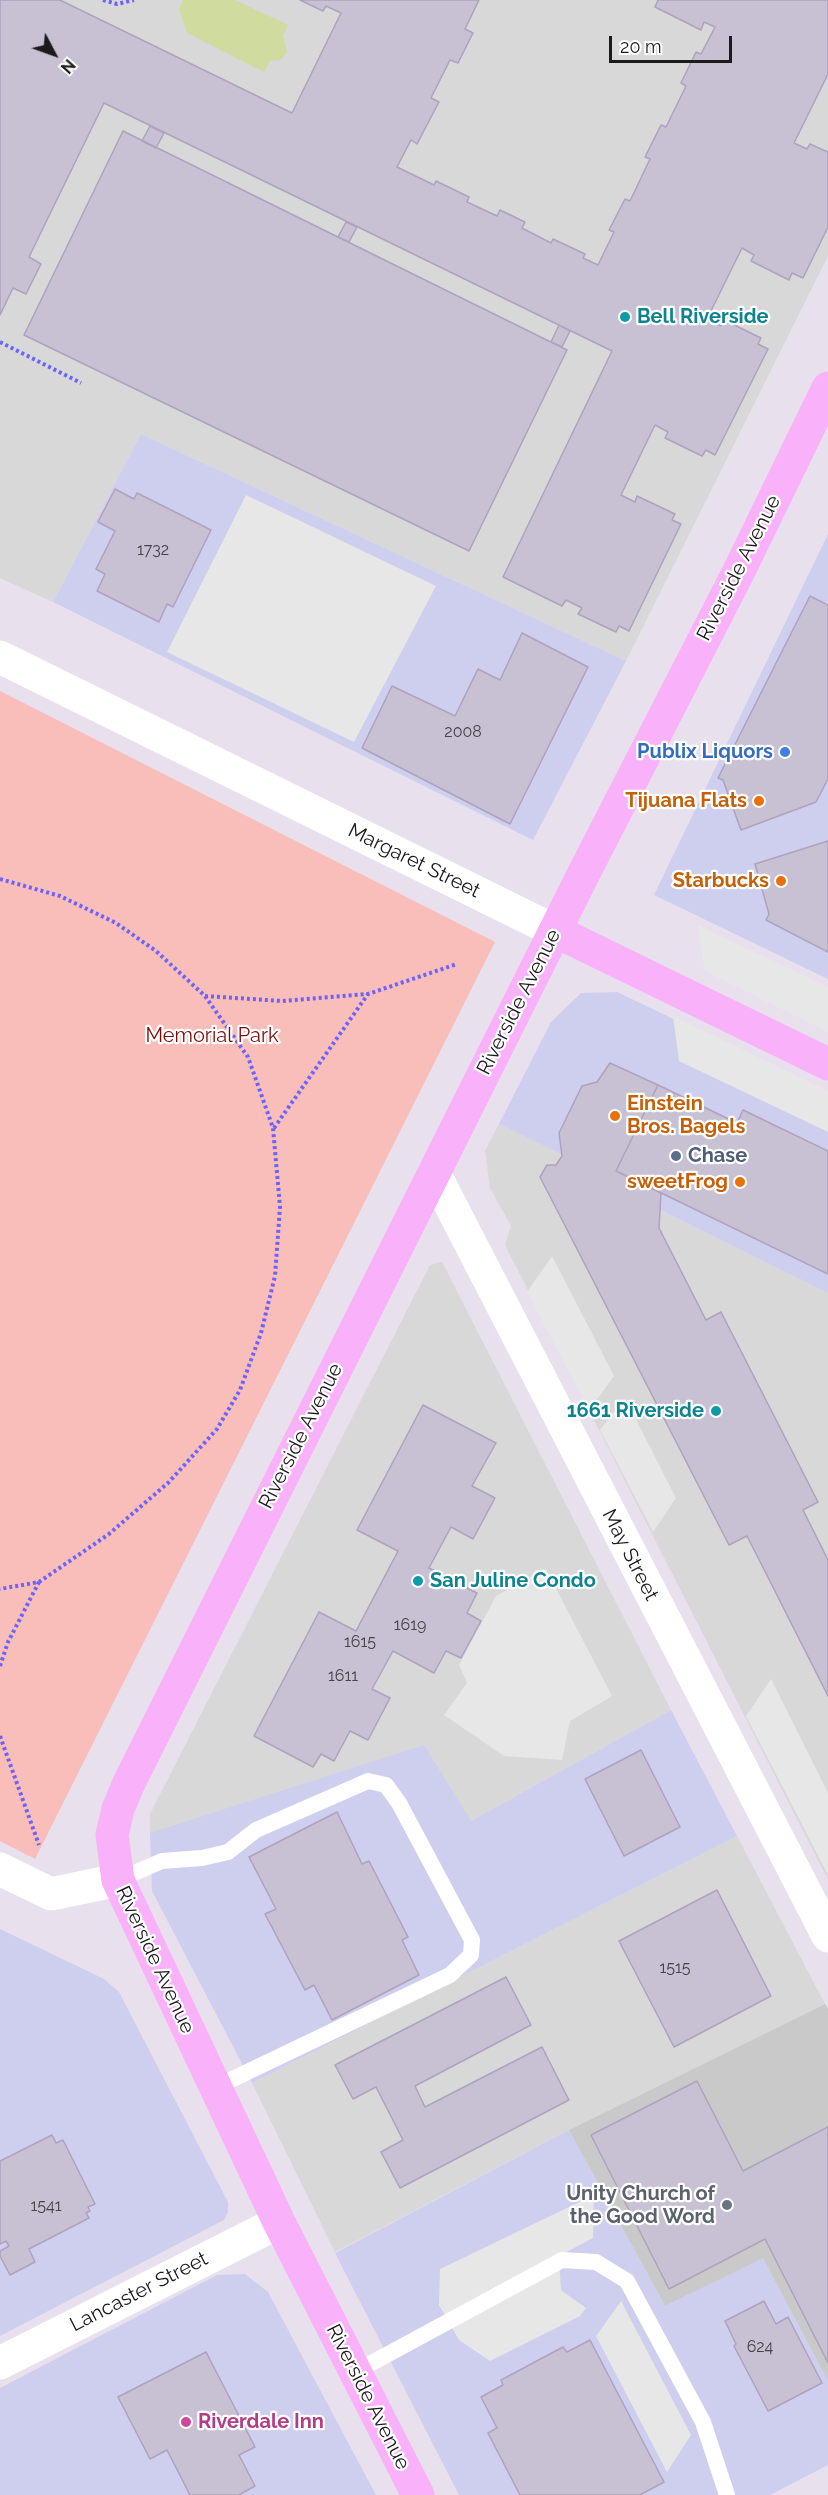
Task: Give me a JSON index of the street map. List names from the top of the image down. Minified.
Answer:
{"streets":{"main road":["Riverside Avenue","Margaret Street"],"street":["May Street","Lancaster Street"]},"crossings":[["Riverside Avenue","Margaret Street"],["Riverside Avenue","May Street"],["Riverside Avenue","Lancaster Street"]],"parks":["Memorial Park"],"places":["Bell Riverside","Publix Liquors","Tijuana Flats","Starbucks","Einstein Bros. Bagels","Chase","sweetFrog","1661 Riverside","San Juline Condo","Unity Church of the Good Word","Riverdale Inn"],"house_numbers":["1732","2008","1619","1615","1611","1515","1541","624"],"scale_bar":"20 m","north":"bottom right"}
